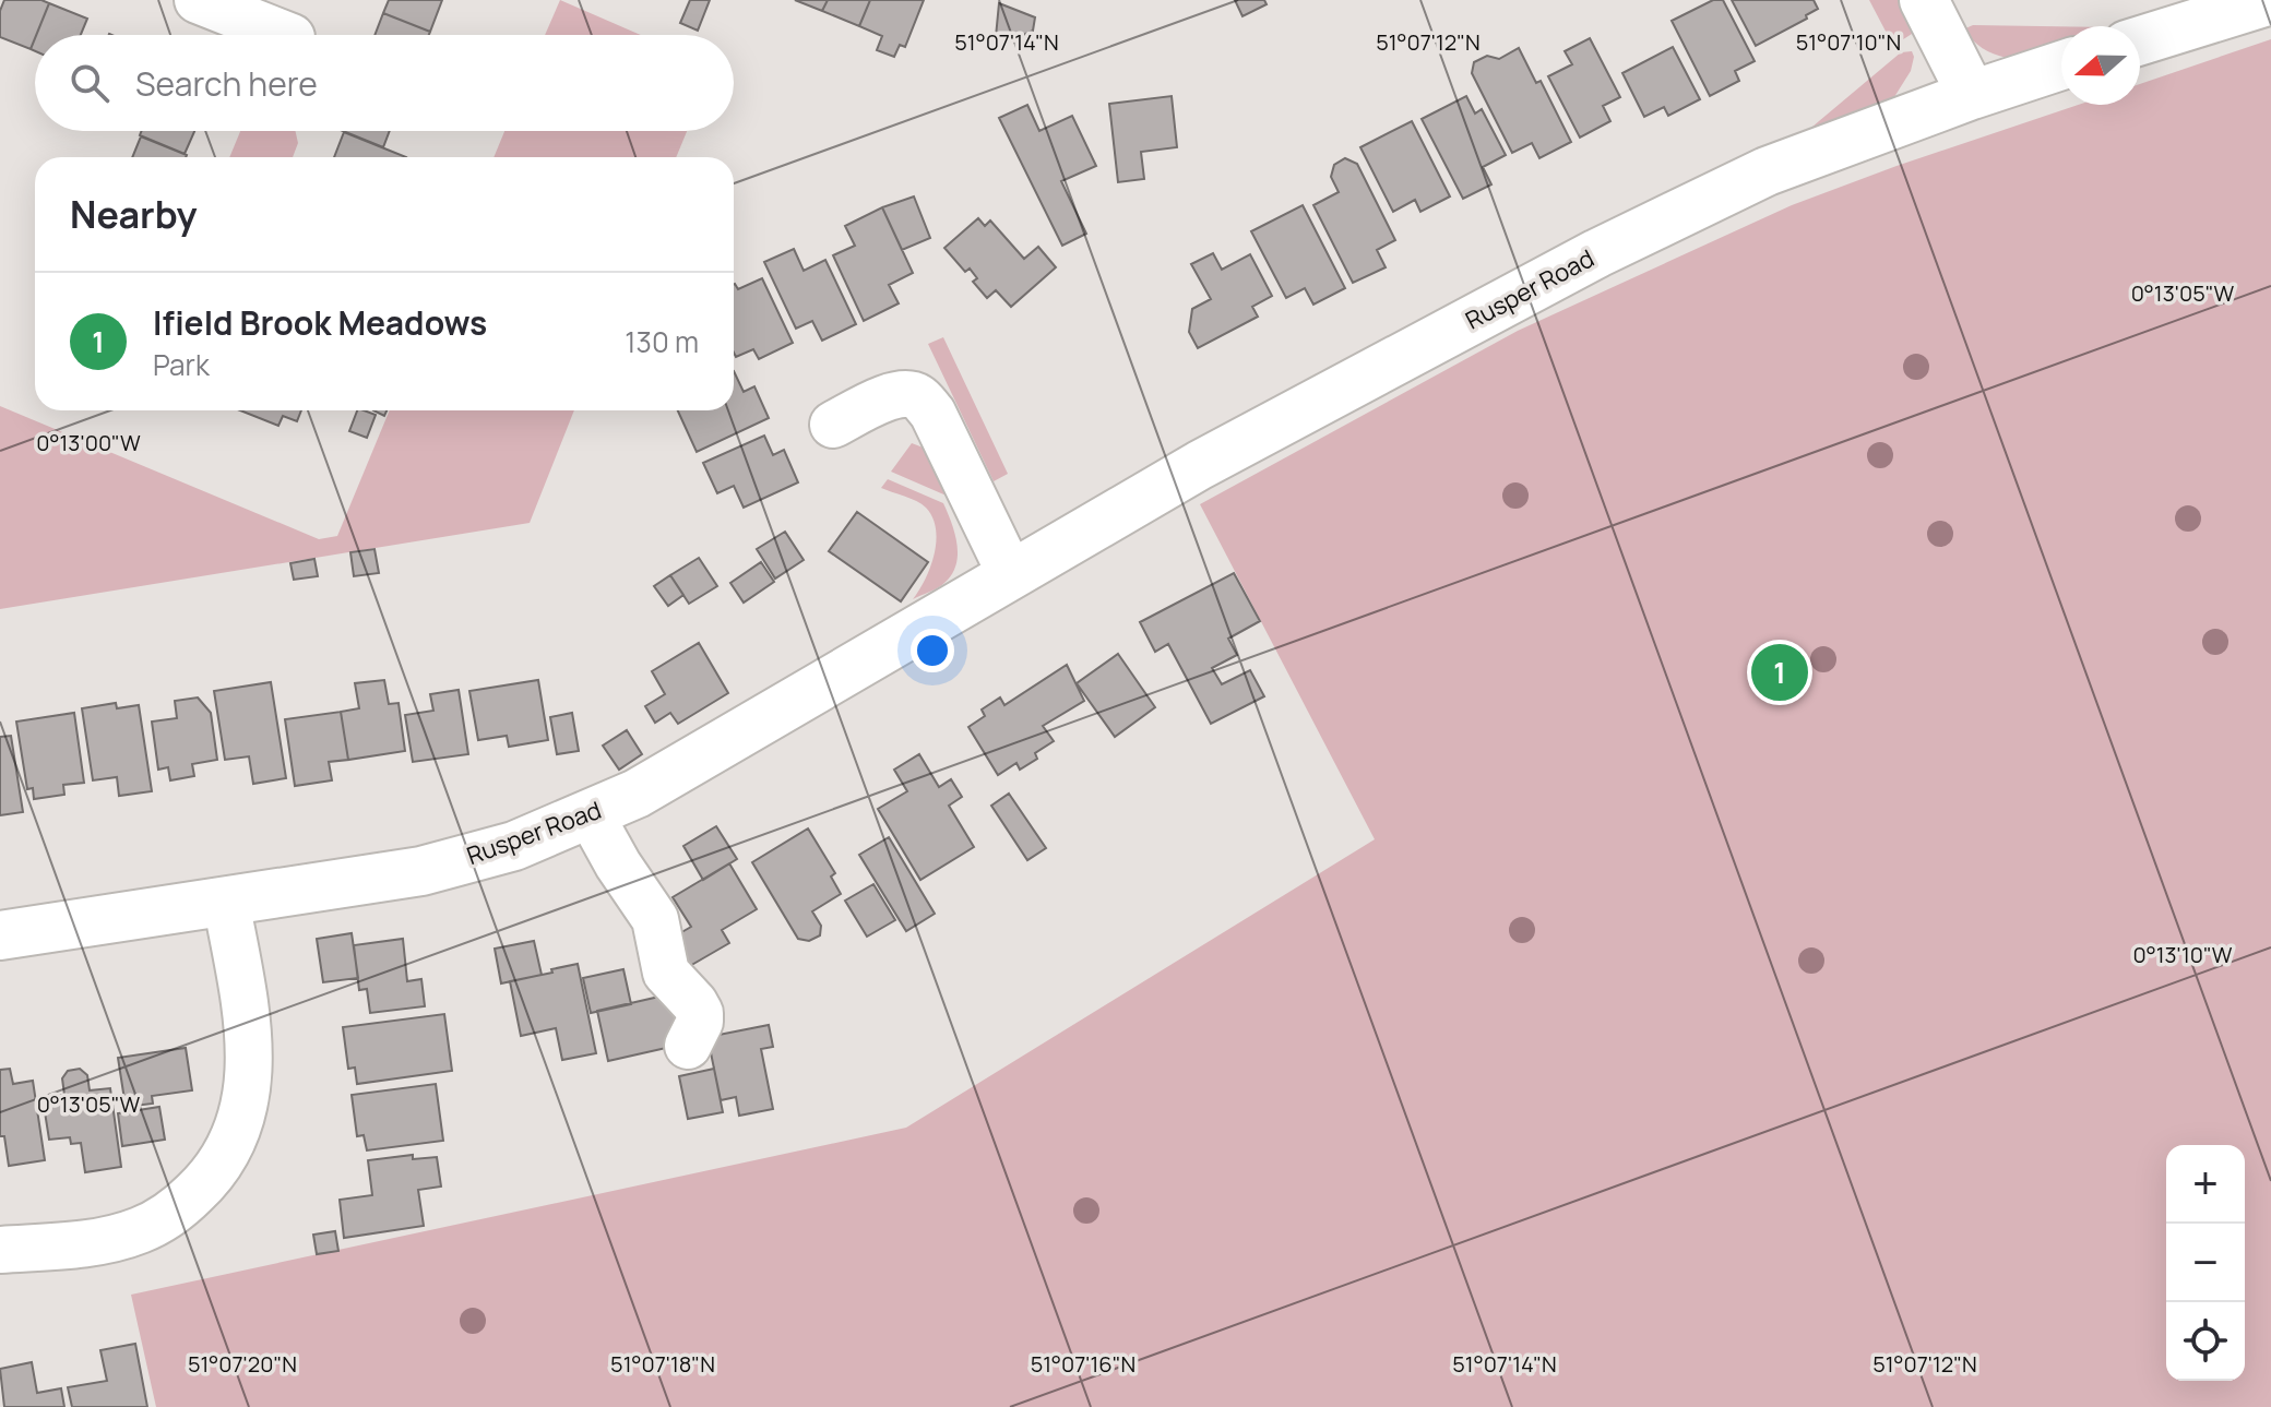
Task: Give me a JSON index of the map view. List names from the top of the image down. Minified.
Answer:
{"streets":{"street":["Rusper Road"]},"north":"left","page":{"search":"Search here","heading":"Nearby","list":[{"mark":"1","name":"Ifield Brook Meadows","note":"Park","value":"130 m"}],"pins":"1","map_buttons":["+","−"]},"coordinates":["51°07'10\"N","51°07'14\"N","51°07'12\"N","0°13'05\"W","0°13'00\"W","0°13'10\"W","51°07'20\"N","51°07'18\"N","51°07'16\"N"]}
